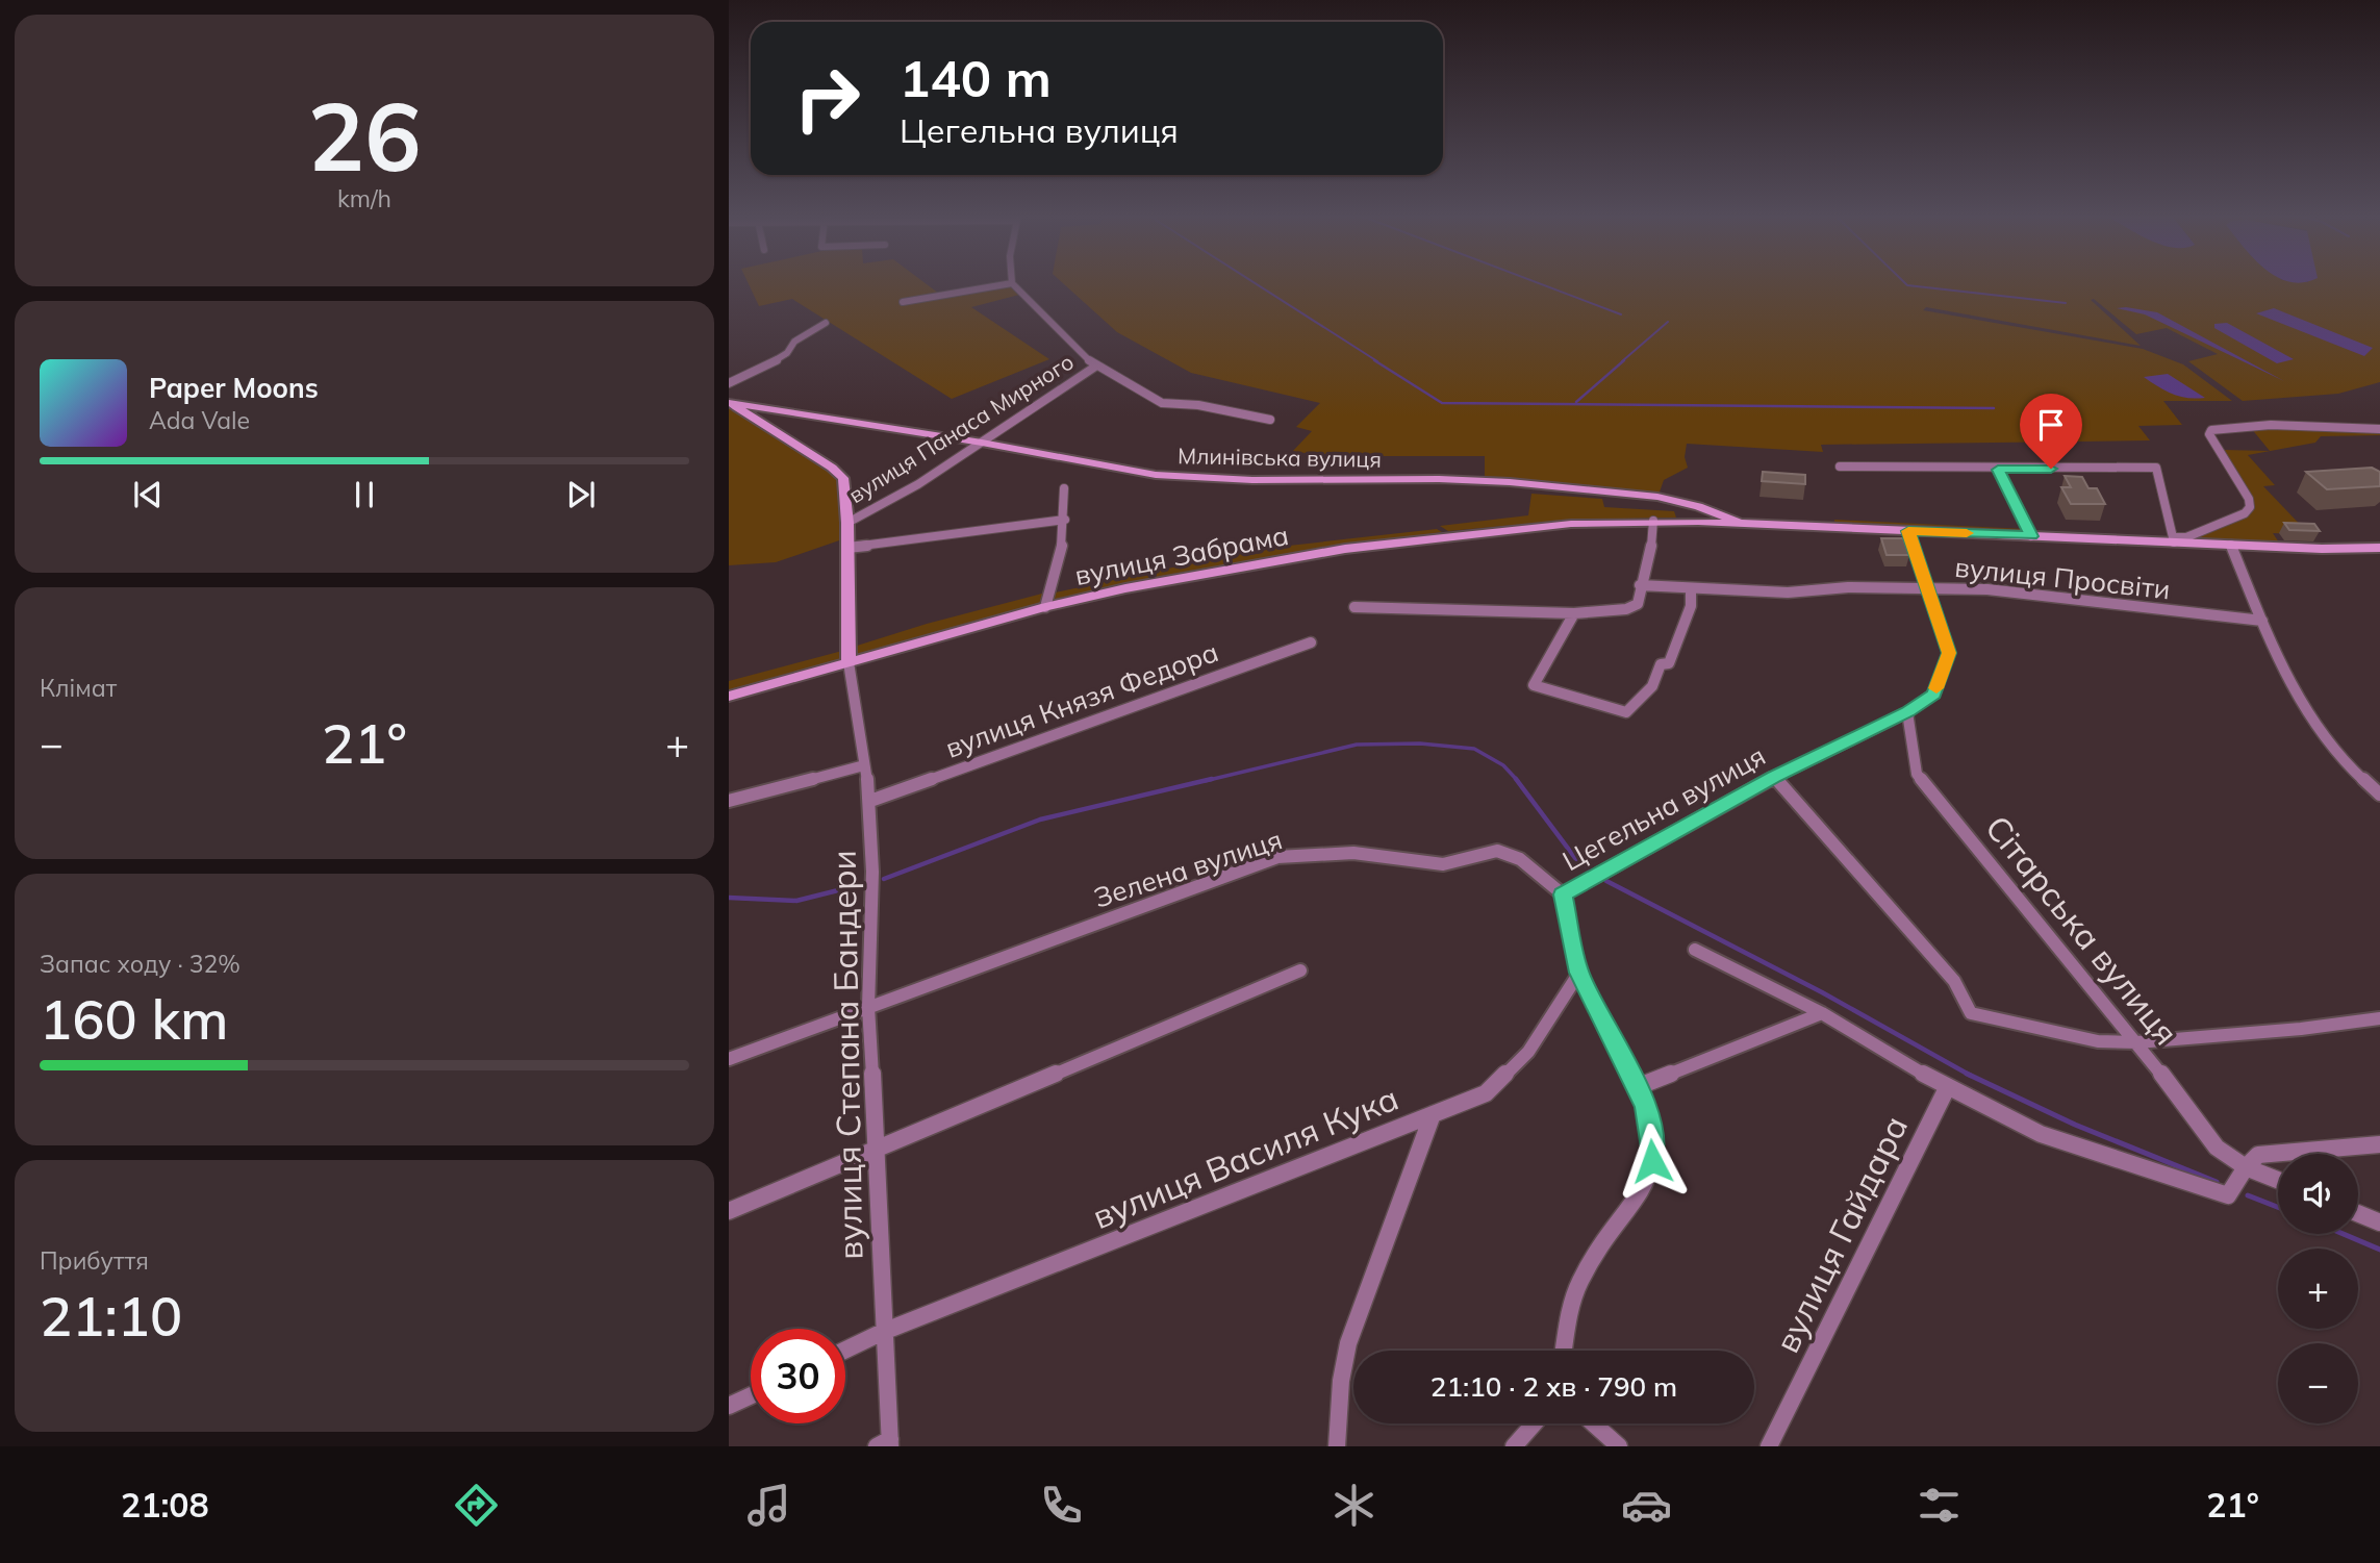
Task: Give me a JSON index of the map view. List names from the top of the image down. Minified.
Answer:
{"streets":{"main road":["вулиця Панаса Мирного","Млинівська вулиця","вулиця Забрама"],"street":["вулиця Просвіти","вулиця Князя Федора","Цегельна вулиця","Зелена вулиця","Сітарська вулиця","вулиця Степана Бандери","вулиця Василя Кука","вулиця Гайдара"]},"crossings":[["вулиця Панаса Мирного","Млинівська вулиця"],["вулиця Панаса Мирного","вулиця Забрама"],["вулиця Панаса Мирного","вулиця Степана Бандери"],["Млинівська вулиця","вулиця Забрама"],["вулиця Забрама","Цегельна вулиця"],["вулиця Забрама","вулиця Степана Бандери"],["вулиця Просвіти","Цегельна вулиця"],["вулиця Князя Федора","вулиця Степана Бандери"],["Цегельна вулиця","Зелена вулиця"],["Цегельна вулиця","Сітарська вулиця"],["Цегельна вулиця","вулиця Василя Кука"],["Зелена вулиця","вулиця Степана Бандери"],["вулиця Степана Бандери","вулиця Василя Кука"]],"page":{"tile":[["26","km/h"],"Клімат",["Запас ходу · 32%","160 km"],["Прибуття","21:10"]],"turn":["140 m","Цегельна вулиця"],"song":["Paper Moons","Ada Vale"],"heat":["−","21°","+"],"map_buttons":["+","−"],"limit":"30","trip":"21:10 · 2 хв · 790 m","tabs":["21:08","21°"]}}
